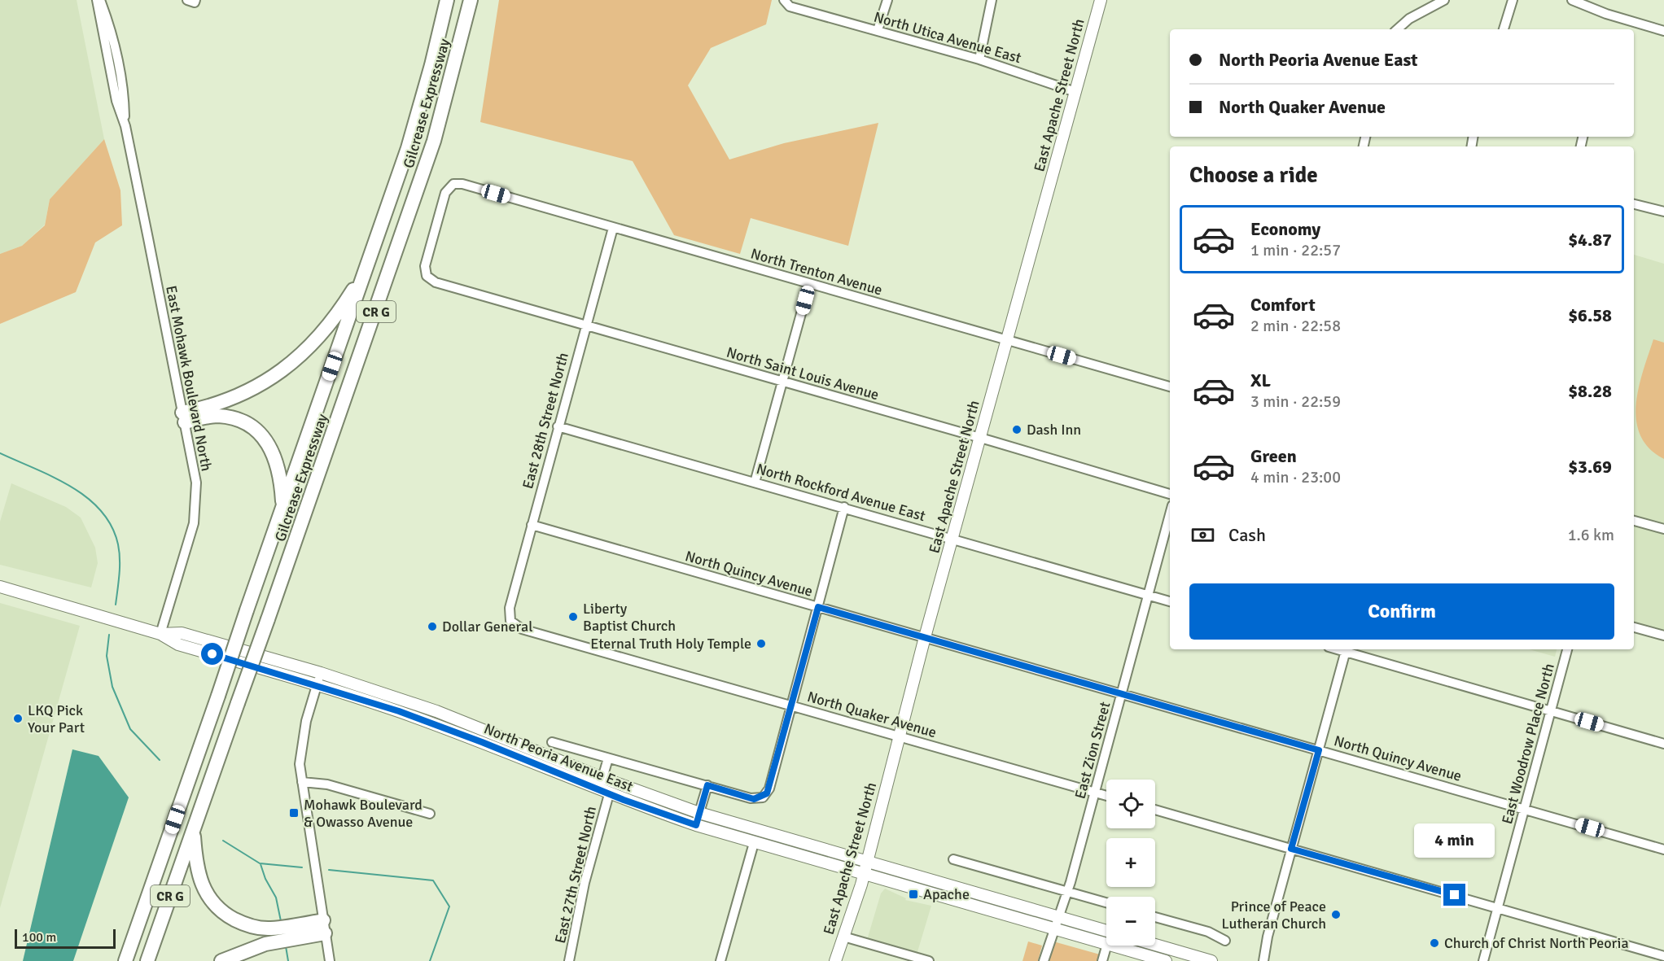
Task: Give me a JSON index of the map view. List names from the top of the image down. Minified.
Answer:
{"streets":{"highway":["Gilcrease Expressway","CR G"],"main road":["East Apache Street North","North Peoria Avenue East"],"street":["North Utica Avenue East","North Trenton Avenue","North Saint Louis Avenue","East Mohawk Boulevard North","East 28th Street North","North Rockford Avenue East","North Quincy Avenue","North Quaker Avenue","East Woodrow Place North","East Zion Street","East 27th Street North"]},"crossings":[["North Utica Avenue East","East Apache Street North"],["East Apache Street North","North Trenton Avenue"],["East Apache Street North","North Saint Louis Avenue"],["East Apache Street North","North Rockford Avenue East"],["East Apache Street North","North Quincy Avenue"],["East Apache Street North","North Quaker Avenue"],["East Apache Street North","North Peoria Avenue East"],["North Trenton Avenue","North Saint Louis Avenue"],["North Trenton Avenue","East 28th Street North"],["North Saint Louis Avenue","East 28th Street North"],["East Mohawk Boulevard North","North Peoria Avenue East"],["East 28th Street North","North Rockford Avenue East"],["East 28th Street North","North Quincy Avenue"],["East 28th Street North","North Quaker Avenue"],["North Rockford Avenue East","East Zion Street"],["North Quincy Avenue","East Woodrow Place North"],["North Quincy Avenue","East Zion Street"],["North Quaker Avenue","East Zion Street"],["North Quaker Avenue","North Peoria Avenue East"],["East Zion Street","North Peoria Avenue East"],["North Peoria Avenue East","East 27th Street North"]],"places":{"other":["Dash Inn","Liberty Baptist Church","Dollar General","Eternal Truth Holy Temple","LKQ Pick Your Part","Prince of Peace Lutheran Church","Church of Christ North Peoria"],"transit":["Mohawk Boulevard & Owasso Avenue","Apache"]},"scale_bar":"100 m","page":{"banner":["North Peoria Avenue East","North Quaker Avenue"],"heading":"Choose a ride","list":[{"name":"Economy","note":"1 min · 22:57","value":"$4.87"},{"name":"Comfort","note":"2 min · 22:58","value":"$6.58"},{"name":"XL","note":"3 min · 22:59","value":"$8.28"},{"name":"Green","note":"4 min · 23:00","value":"$3.69"}],"pay":["Cash","1.6 km"],"buttons":"Confirm","map_buttons":["+","−"],"bubble":"4 min","scale":"100 m"}}
